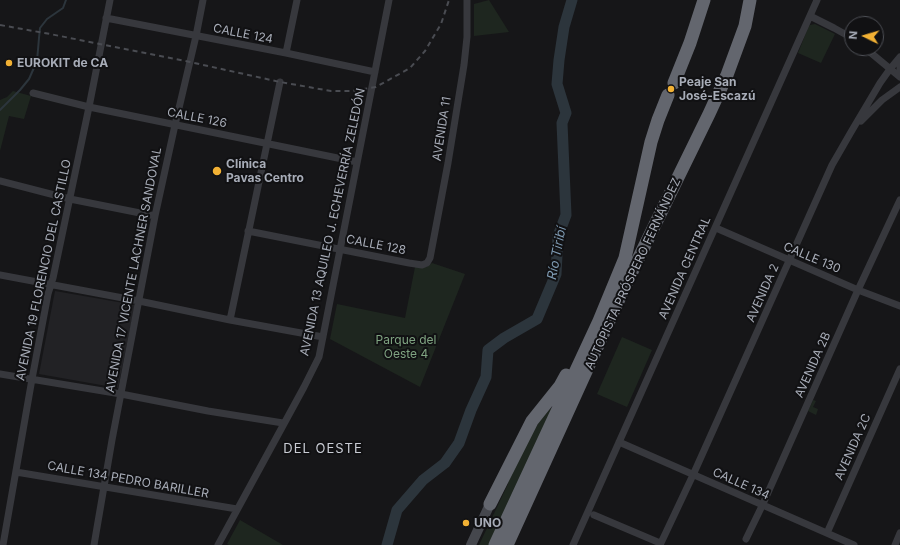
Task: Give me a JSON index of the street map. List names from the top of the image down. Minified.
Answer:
{"streets":{"highway":["AUTOPISTA PRÓSPERO FERNÁNDEZ"],"street":["CALLE 124","CALLE 126","AVENIDA 11","AVENIDA 13 AQUILEO J. ECHEVERRÍA ZELEDÓN","CALLE 128","CALLE 130","AVENIDA CENTRAL","AVENIDA 19 FLORENCIO DEL CASTILLO","AVENIDA 17 VICENTE LACHNER SANDOVAL","AVENIDA 2","AVENIDA 2B","AVENIDA 2C","CALLE 134 PEDRO BARILLER","CALLE 134"]},"crossings":[["CALLE 124","AVENIDA 13 AQUILEO J. ECHEVERRÍA ZELEDÓN"],["CALLE 124","AVENIDA 19 FLORENCIO DEL CASTILLO"],["CALLE 124","AVENIDA 17 VICENTE LACHNER SANDOVAL"],["CALLE 126","AVENIDA 13 AQUILEO J. ECHEVERRÍA ZELEDÓN"],["CALLE 126","AVENIDA 19 FLORENCIO DEL CASTILLO"],["CALLE 126","AVENIDA 17 VICENTE LACHNER SANDOVAL"],["AVENIDA 11","CALLE 128"],["AVENIDA 13 AQUILEO J. ECHEVERRÍA ZELEDÓN","CALLE 128"],["AVENIDA 13 AQUILEO J. ECHEVERRÍA ZELEDÓN","CALLE 134 PEDRO BARILLER"],["CALLE 130","AVENIDA CENTRAL"],["CALLE 130","AVENIDA 2"],["CALLE 130","AVENIDA 2B"],["AVENIDA CENTRAL","CALLE 134"],["AVENIDA 19 FLORENCIO DEL CASTILLO","CALLE 134 PEDRO BARILLER"],["AVENIDA 17 VICENTE LACHNER SANDOVAL","CALLE 134 PEDRO BARILLER"],["AVENIDA 2","CALLE 134"],["AVENIDA 2B","CALLE 134"],["AVENIDA 2C","CALLE 134"]],"districts":["DEL OESTE"],"water":["Río Tiribí"],"parks":["Parque del Oeste 4"],"places":["EUROKIT de CA","Peaje San José-Escazú","Clínica Pavas Centro","UNO"],"north":"left"}
